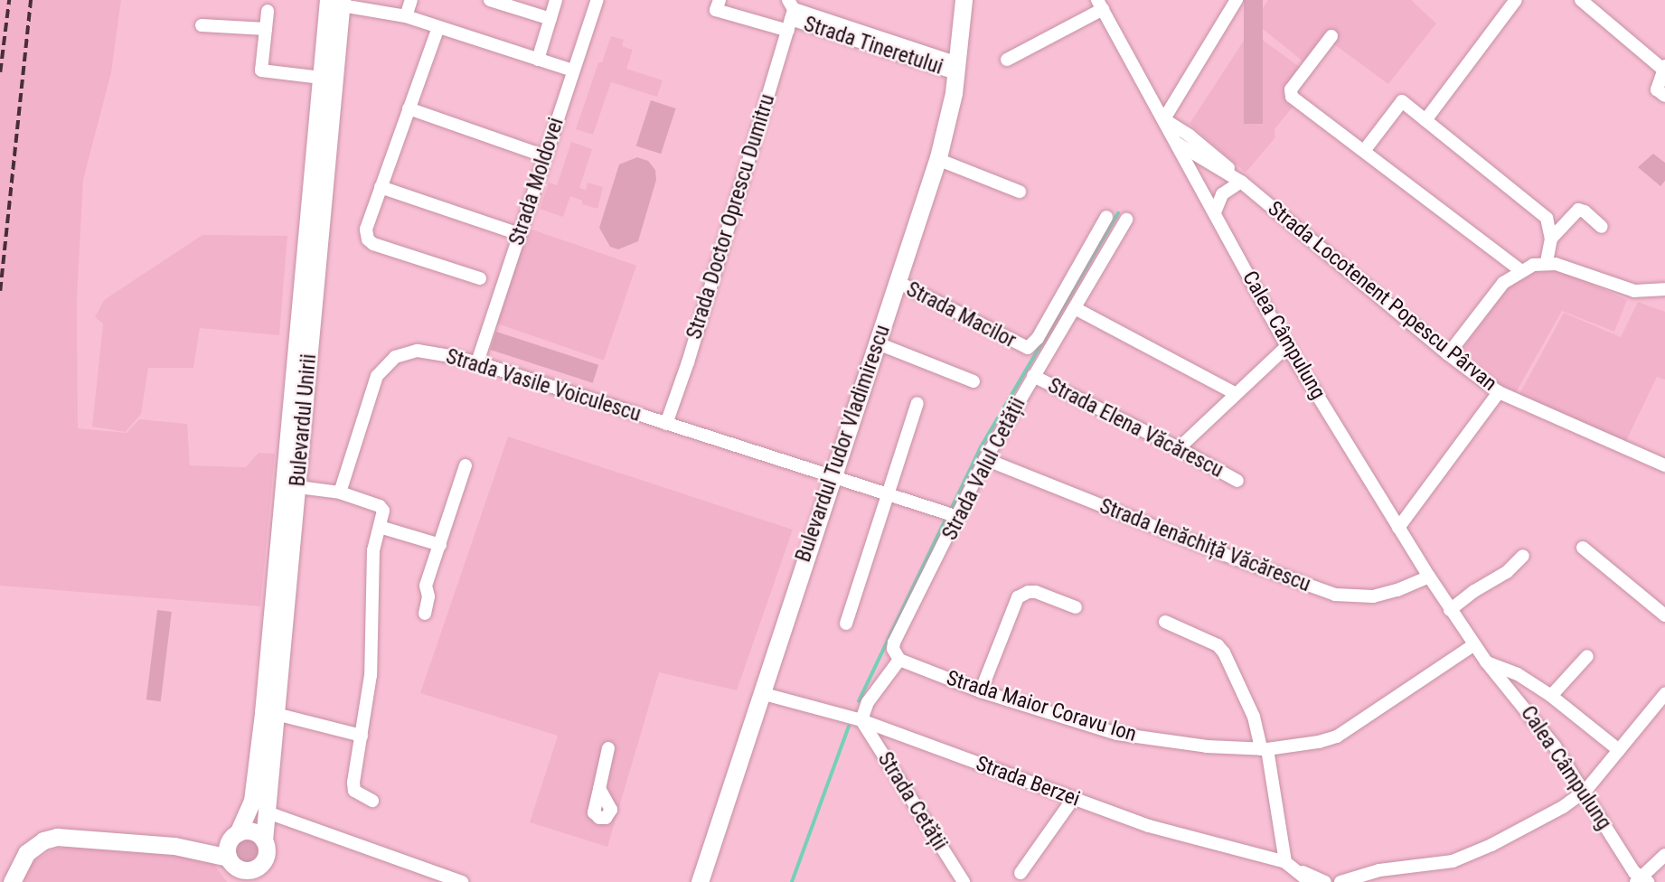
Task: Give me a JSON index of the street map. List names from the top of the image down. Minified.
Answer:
{"streets":{"main road":["Bulevardul Unirii","Bulevardul Tudor Vladimirescu"],"street":["Strada Tineretului","Strada Moldovei","Strada Doctor Oprescu Dumitru","Strada Locotenent Popescu Pârvan","Strada Macilor","Calea Câmpulung","Strada Vasile Voiculescu","Strada Elena Văcărescu","Strada Valul Cetății","Strada Ienăchiță Văcărescu","Strada Maior Coravu Ion","Strada Berzei","Strada Cetății"]},"crossings":[["Strada Tineretului","Strada Doctor Oprescu Dumitru"],["Strada Tineretului","Bulevardul Tudor Vladimirescu"],["Strada Moldovei","Strada Vasile Voiculescu"],["Strada Doctor Oprescu Dumitru","Strada Vasile Voiculescu"],["Strada Locotenent Popescu Pârvan","Calea Câmpulung"],["Strada Macilor","Bulevardul Tudor Vladimirescu"],["Calea Câmpulung","Strada Ienăchiță Văcărescu"],["Calea Câmpulung","Strada Maior Coravu Ion"],["Strada Vasile Voiculescu","Bulevardul Tudor Vladimirescu"],["Strada Vasile Voiculescu","Strada Valul Cetății"],["Strada Elena Văcărescu","Strada Valul Cetății"],["Bulevardul Tudor Vladimirescu","Strada Berzei"],["Strada Valul Cetății","Strada Ienăchiță Văcărescu"],["Strada Valul Cetății","Strada Maior Coravu Ion"],["Strada Berzei","Strada Cetății"]]}
